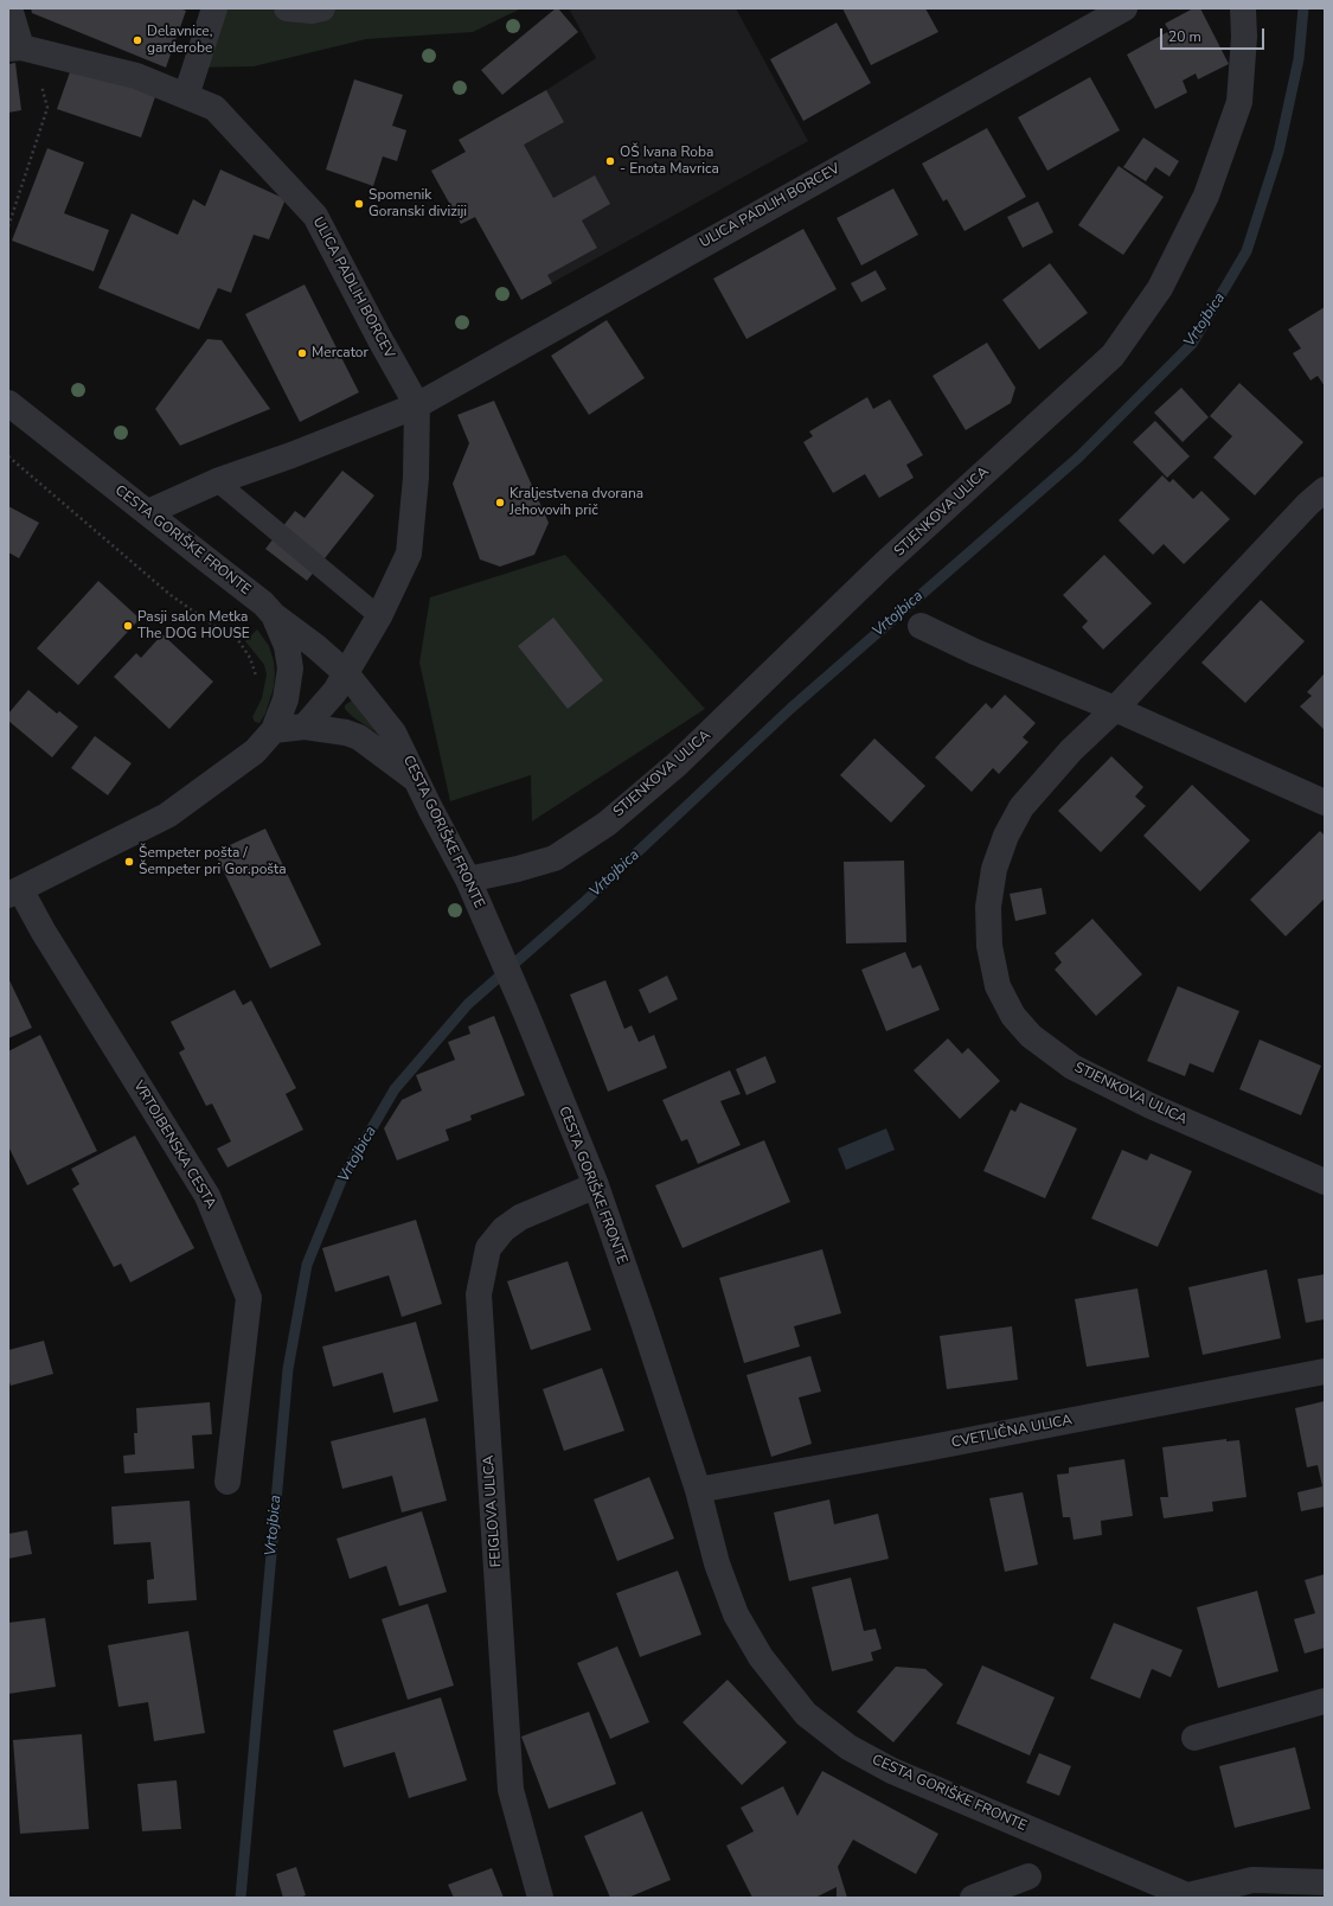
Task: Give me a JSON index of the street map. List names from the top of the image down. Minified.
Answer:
{"streets":{"street":["ULICA PADLIH BORCEV","STJENKOVA ULICA","CESTA GORIŠKE FRONTE","VRTOJBENSKA CESTA","CVETLIČNA ULICA","FEIGLOVA ULICA"]},"crossings":[["ULICA PADLIH BORCEV","CESTA GORIŠKE FRONTE"],["STJENKOVA ULICA","CESTA GORIŠKE FRONTE"],["CESTA GORIŠKE FRONTE","CVETLIČNA ULICA"],["CESTA GORIŠKE FRONTE","FEIGLOVA ULICA"]],"water":["Vrtojbica"],"places":["Delavnice, garderobe","OŠ Ivana Roba - Enota Mavrica","Spomenik Goranski diviziji","Mercator","Kraljestvena dvorana Jehovovih prič","Pasji salon Metka The DOG HOUSE","Šempeter pošta / Šempeter pri Gor.pošta"],"scale_bar":"20 m"}
